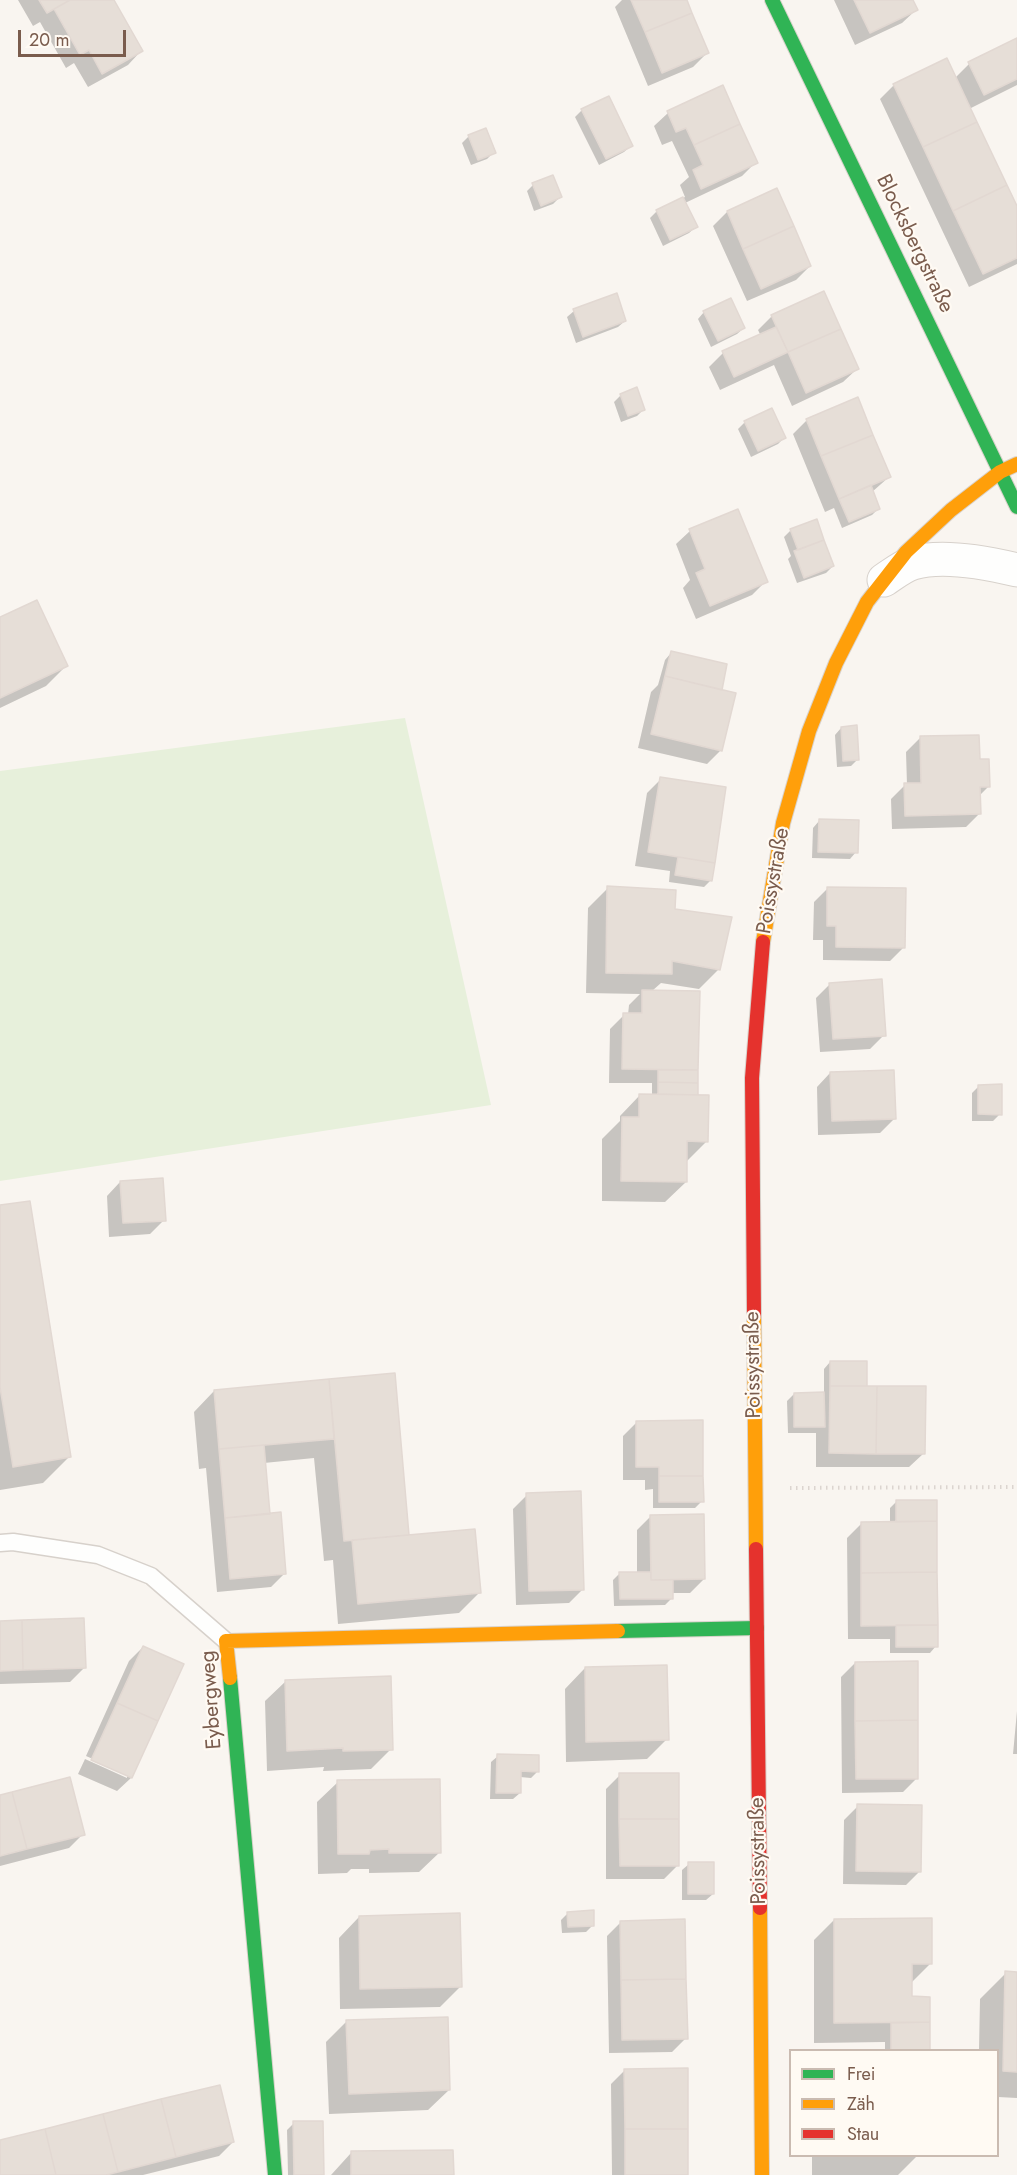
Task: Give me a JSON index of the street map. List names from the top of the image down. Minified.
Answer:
{"streets":{"street":["Blocksbergstraße","Poissystraße","Eybergweg"]},"crossings":[["Blocksbergstraße","Poissystraße"],["Poissystraße","Eybergweg"]],"legend":["Frei","Zäh","Stau"],"scale_bar":"20 m"}
